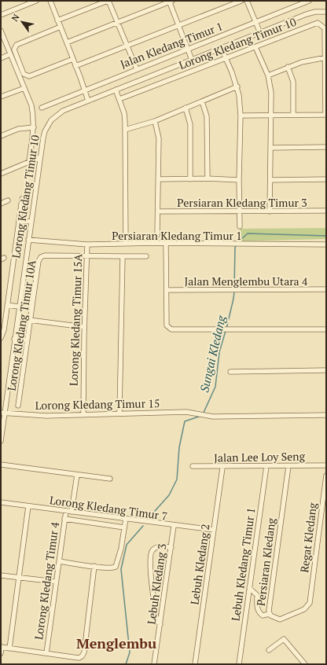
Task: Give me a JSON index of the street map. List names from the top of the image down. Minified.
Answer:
{"streets":{"street":["Lorong Kledang Timur 10","Jalan Kledang Timur 1","Persiaran Kledang Timur 3","Persiaran Kledang Timur 1","Jalan Menglembu Utara 4","Lorong Kledang Timur 15A","Lorong Kledang Timur 10A","Lorong Kledang Timur 15","Jalan Lee Loy Seng","Lorong Kledang Timur 7","Regat Kledang","Persiaran Kledang","Lebuh Kledang 2","Lebuh Kledang Timur 1","Lorong Kledang Timur 4","Lebuh Kledang 3"]},"crossings":[["Lorong Kledang Timur 10","Persiaran Kledang Timur 1"],["Lorong Kledang Timur 10","Lorong Kledang Timur 15"],["Persiaran Kledang Timur 1","Lorong Kledang Timur 15A"],["Lorong Kledang Timur 15A","Lorong Kledang Timur 10A"],["Lorong Kledang Timur 15A","Lorong Kledang Timur 15"],["Jalan Lee Loy Seng","Persiaran Kledang"],["Jalan Lee Loy Seng","Lebuh Kledang 2"],["Jalan Lee Loy Seng","Lebuh Kledang Timur 1"],["Lorong Kledang Timur 7","Lebuh Kledang 2"],["Lorong Kledang Timur 7","Lorong Kledang Timur 4"],["Lorong Kledang Timur 7","Lebuh Kledang 3"],["Regat Kledang","Persiaran Kledang"]],"districts":["Menglembu"],"water":["Sungai Kledang"],"north":"top left"}
